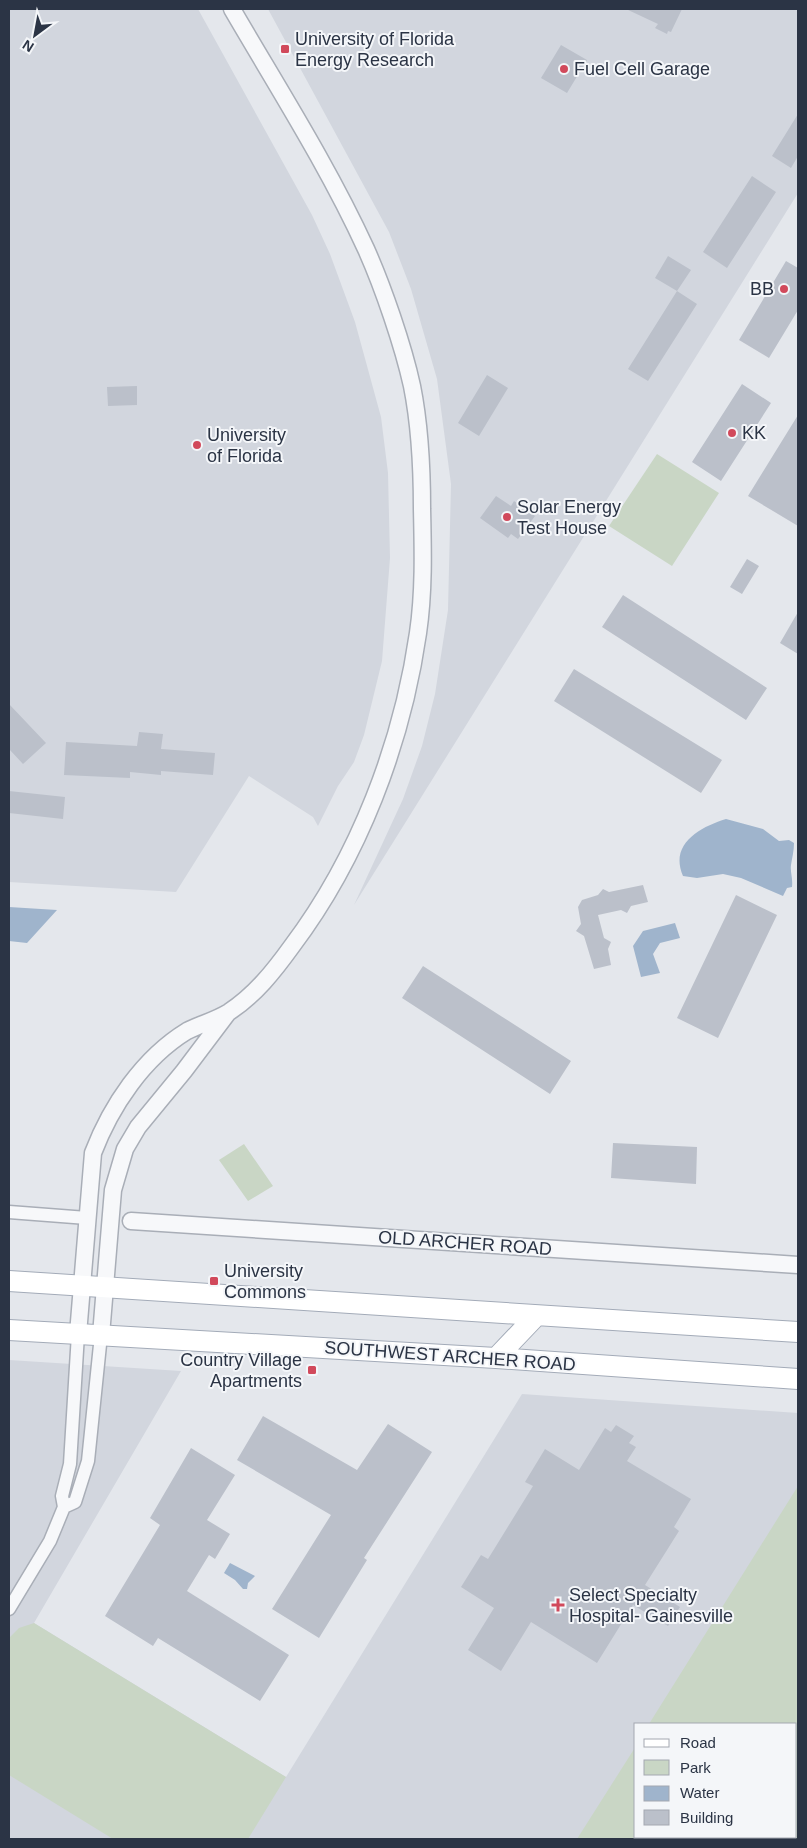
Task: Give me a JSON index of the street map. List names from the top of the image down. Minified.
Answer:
{"streets":{"main road":["SOUTHWEST ARCHER ROAD"],"street":["OLD ARCHER ROAD"]},"places":{"transit":["University of Florida Energy Research","University Commons","Country Village Apartments"],"other":["Fuel Cell Garage","BB","KK","University of Florida","Solar Energy Test House"],"health":["Select Specialty Hospital- Gainesville"]},"legend":["Road","Park","Water","Building"],"north":"bottom left"}
